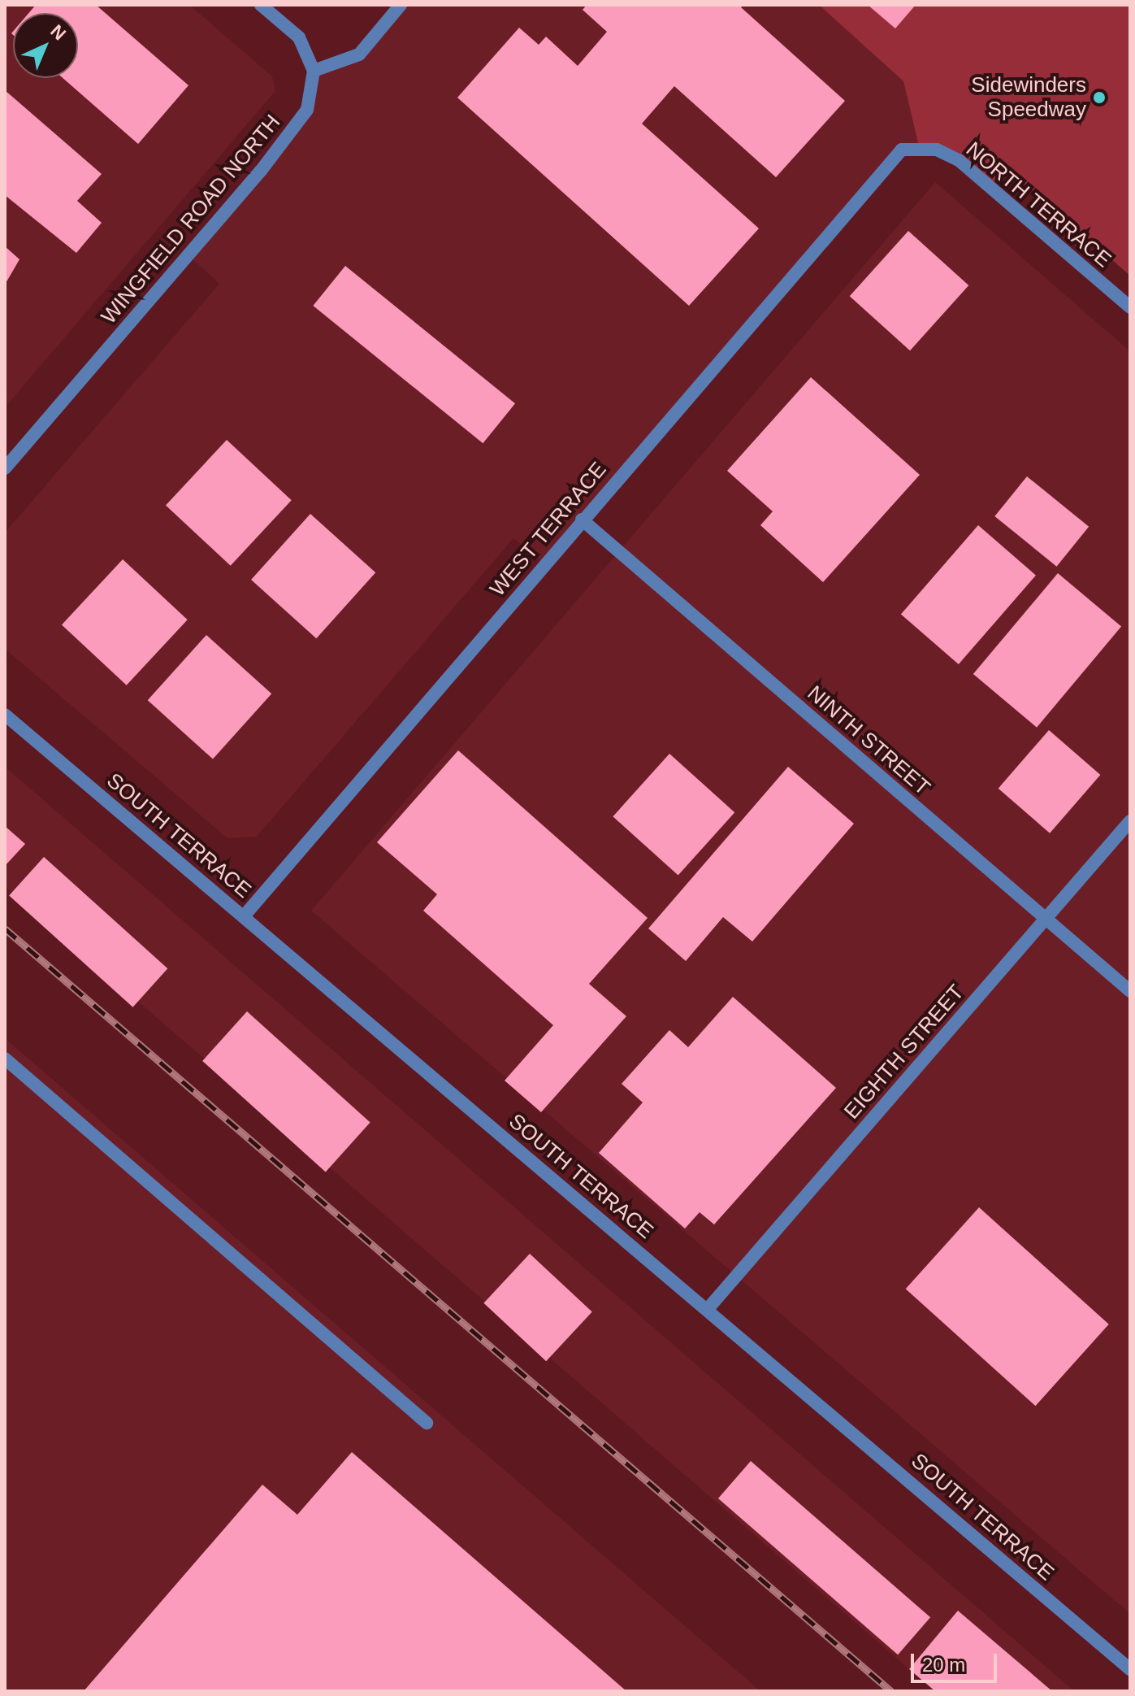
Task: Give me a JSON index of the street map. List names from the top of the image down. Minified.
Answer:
{"streets":{"street":["NORTH TERRACE","WINGFIELD ROAD NORTH","WEST TERRACE","NINTH STREET","SOUTH TERRACE","EIGHTH STREET"]},"crossings":[["NORTH TERRACE","WEST TERRACE"],["WEST TERRACE","NINTH STREET"],["WEST TERRACE","SOUTH TERRACE"],["NINTH STREET","EIGHTH STREET"],["SOUTH TERRACE","EIGHTH STREET"]],"places":["Sidewinders Speedway"],"scale_bar":"20 m","north":"top right"}
